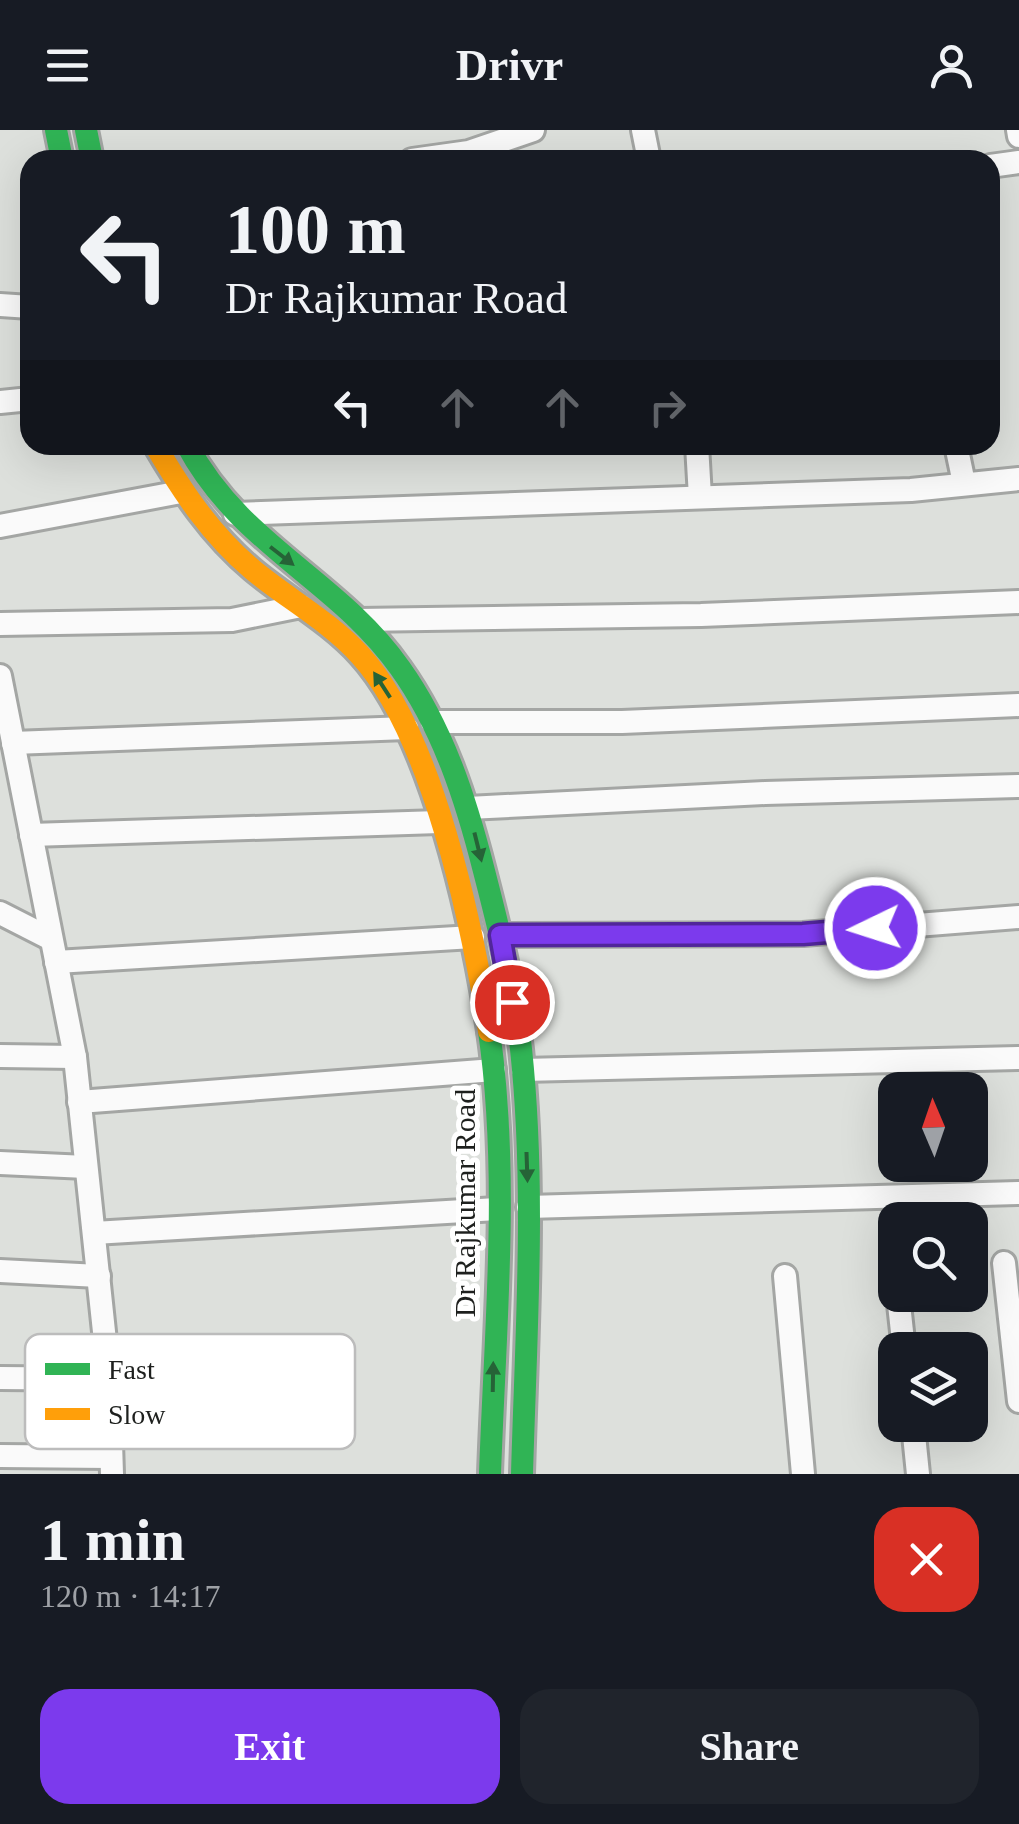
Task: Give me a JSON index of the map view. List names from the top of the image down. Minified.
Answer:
{"streets":{"main road":["Dr Rajkumar Road"]},"legend":["Fast","Slow"],"north":"top","page":{"header":"Drivr","turn":["100 m","Dr Rajkumar Road"],"heading":["1 min","120 m · 14:17"],"buttons":["Exit","Share"]}}
